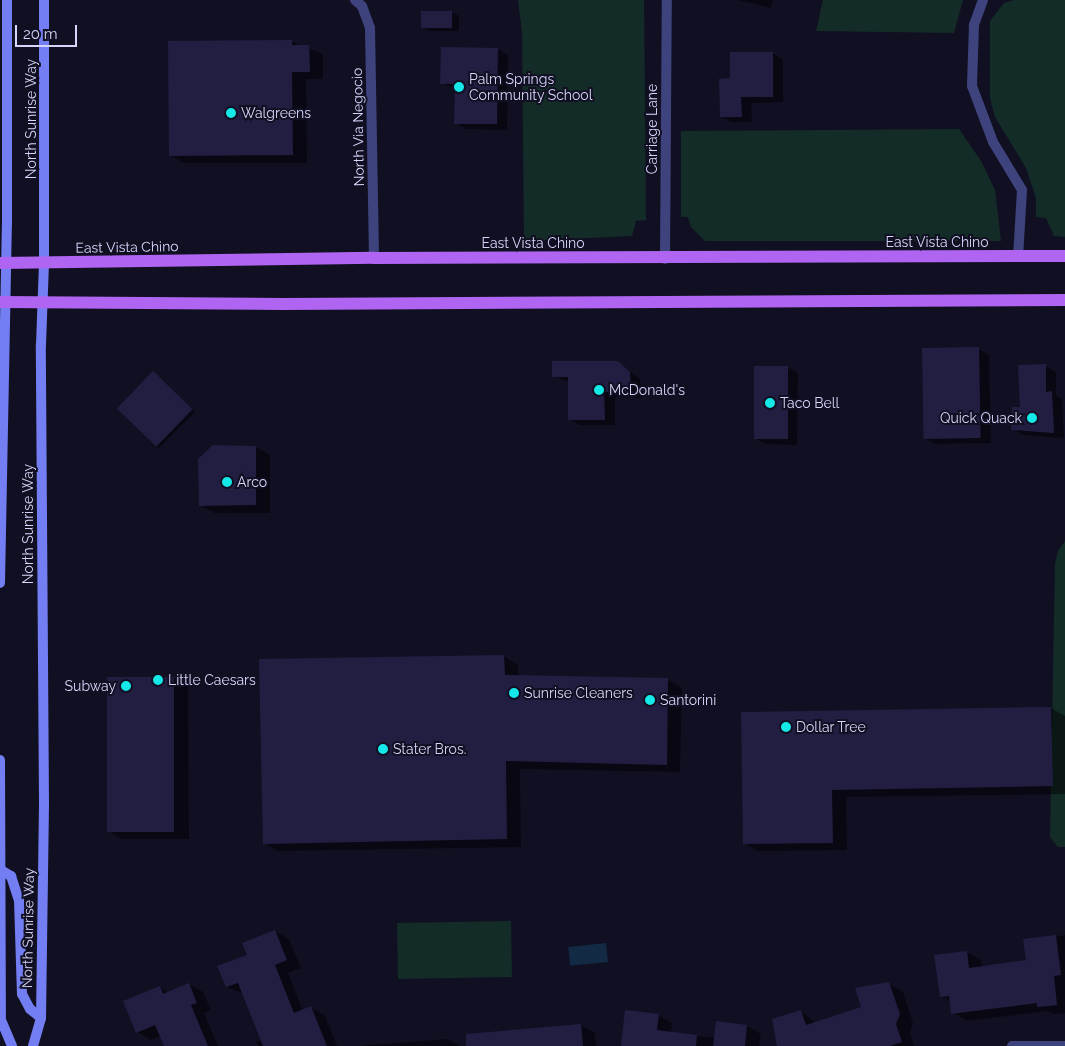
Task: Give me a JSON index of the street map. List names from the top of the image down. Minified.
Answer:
{"streets":{"main road":["North Sunrise Way","East Vista Chino"],"street":["North Via Negocio","Carriage Lane"]},"crossings":[["North Sunrise Way","East Vista Chino"],["North Via Negocio","East Vista Chino"],["Carriage Lane","East Vista Chino"]],"places":["Palm Springs Community School","Walgreens","McDonald's","Taco Bell","Quick Quack","Arco","Little Caesars","Subway","Sunrise Cleaners","Santorini","Dollar Tree","Stater Bros."],"scale_bar":"20 m"}
